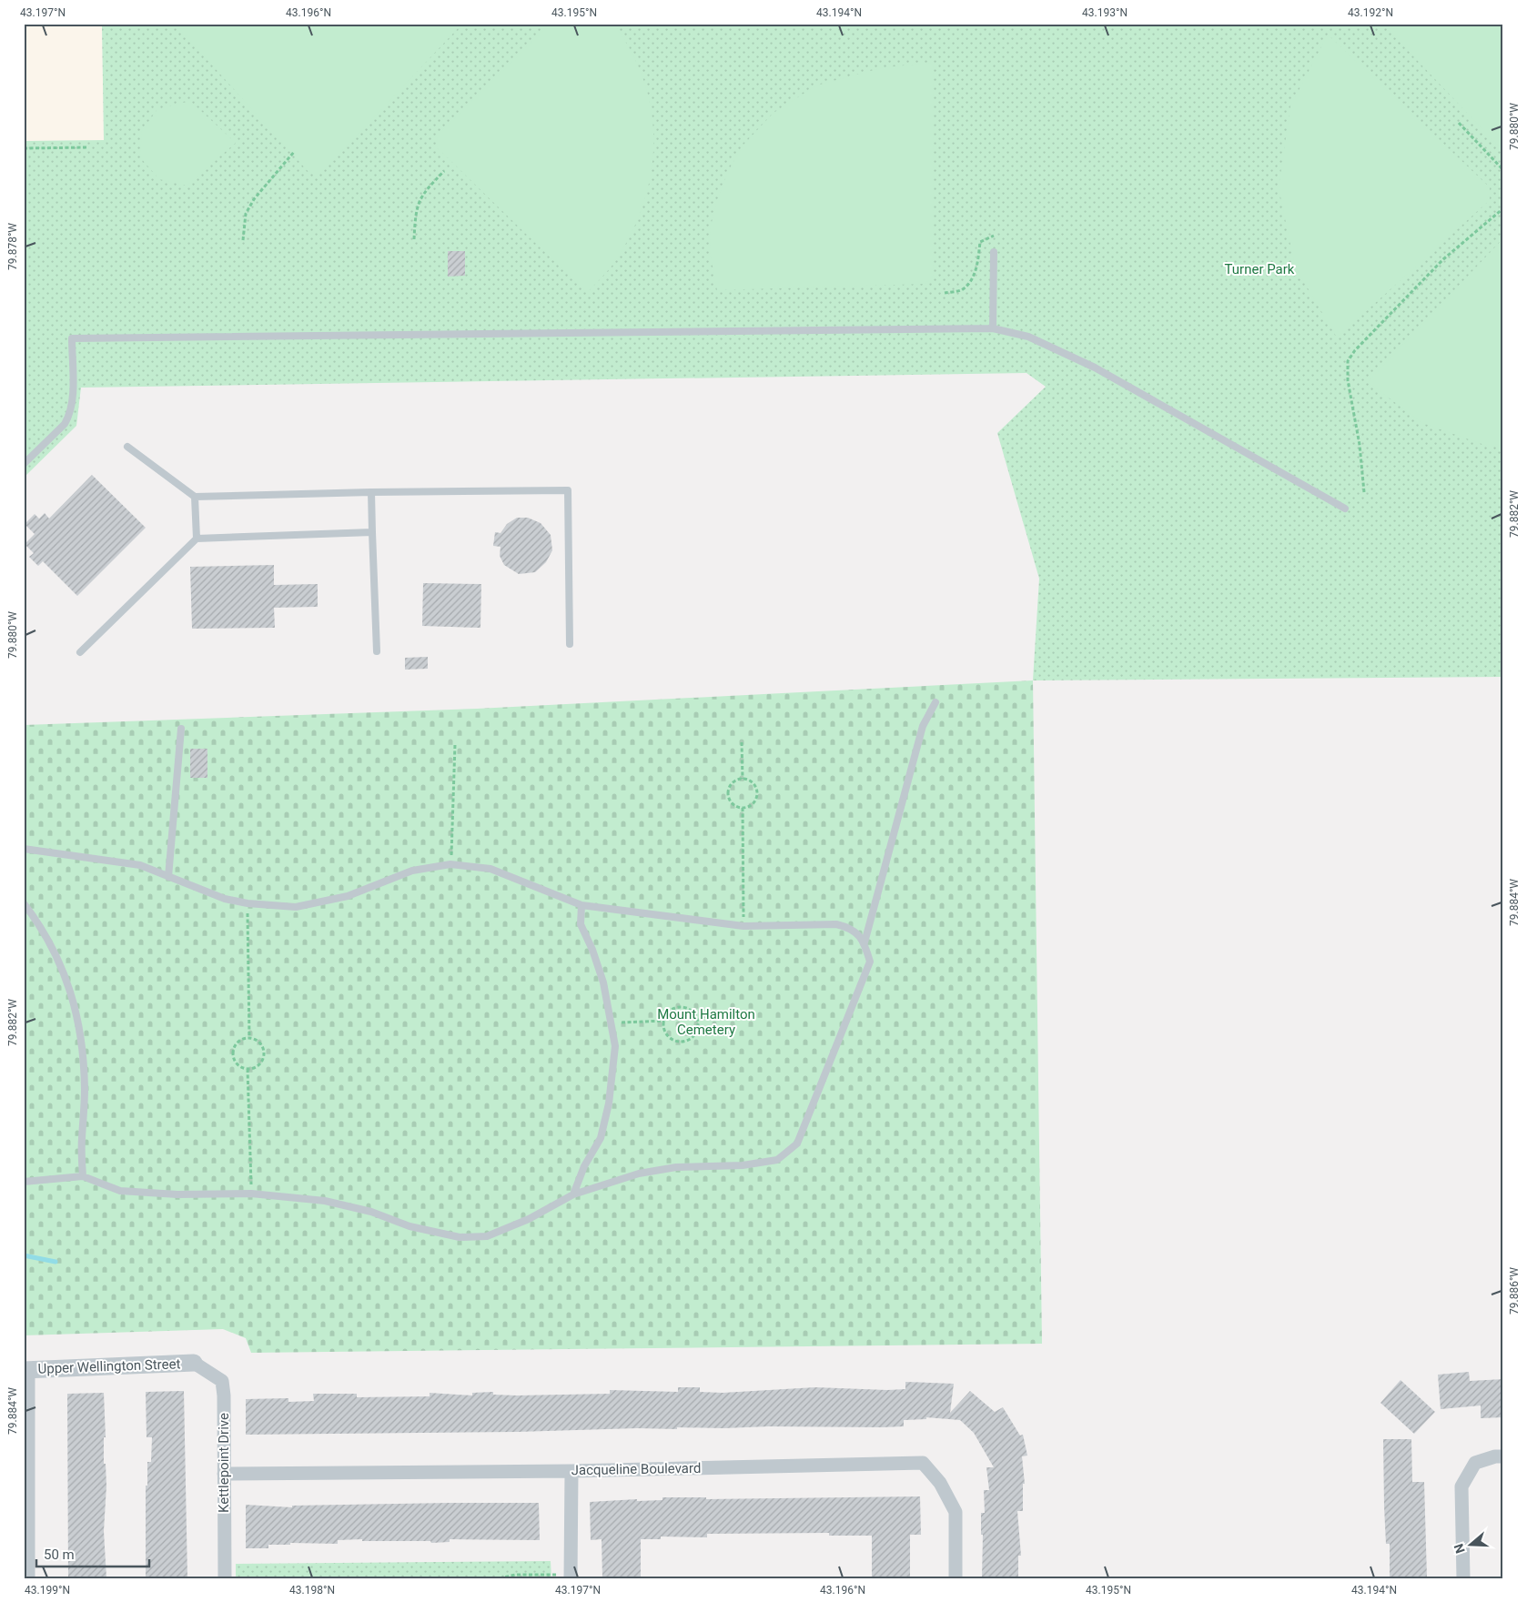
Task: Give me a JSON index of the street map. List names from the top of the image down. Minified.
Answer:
{"streets":{"street":["Upper Wellington Street","Kettlepoint Drive","Jacqueline Boulevard"]},"crossings":[["Upper Wellington Street","Kettlepoint Drive"],["Kettlepoint Drive","Jacqueline Boulevard"]],"parks":["Turner Park","Mount Hamilton Cemetery"],"scale_bar":"50 m","north":"left","coordinates":["43.197°N","43.196°N","43.195°N","43.194°N","43.193°N","43.192°N","79.880°W","79.878°W","79.882°W","79.884°W","79.886°W","43.199°N","43.198°N"]}
